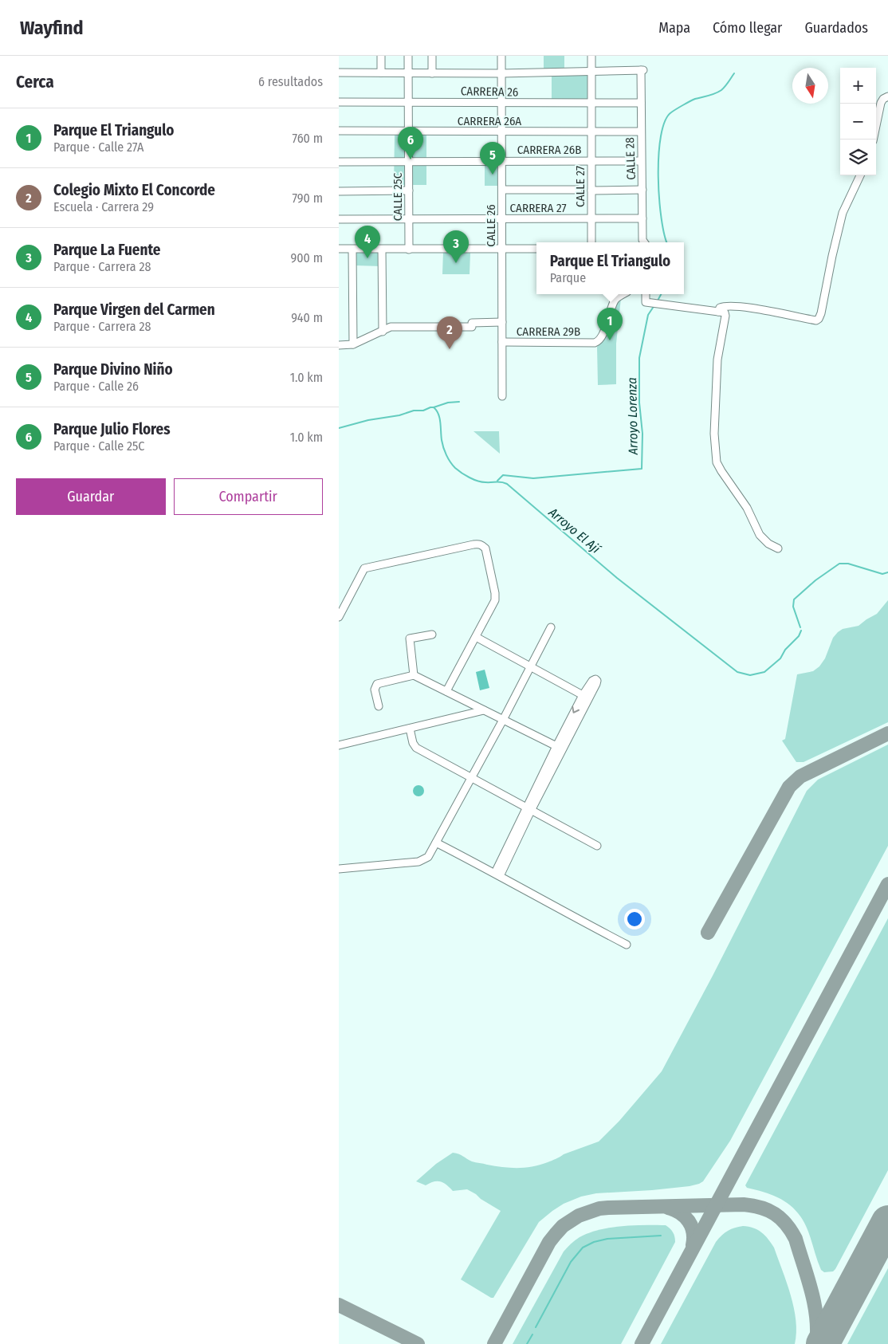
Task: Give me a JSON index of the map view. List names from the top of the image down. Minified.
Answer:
{"streets":{"street":["CARRERA 26","CARRERA 26A","CARRERA 26B","CALLE 28","CALLE 27","CALLE 25C","CARRERA 27","CALLE 26","CARRERA 29B"]},"crossings":[["CARRERA 26","CALLE 28"],["CARRERA 26","CALLE 27"],["CARRERA 26","CALLE 25C"],["CARRERA 26","CALLE 26"],["CARRERA 26A","CALLE 28"],["CARRERA 26A","CALLE 27"],["CARRERA 26A","CALLE 25C"],["CARRERA 26A","CALLE 26"],["CARRERA 26B","CALLE 28"],["CARRERA 26B","CALLE 27"],["CARRERA 26B","CALLE 25C"],["CARRERA 26B","CALLE 26"],["CALLE 28","CALLE 27"],["CALLE 28","CARRERA 27"],["CALLE 27","CARRERA 27"],["CALLE 25C","CARRERA 27"],["CARRERA 27","CALLE 26"],["CALLE 26","CARRERA 29B"]],"water":["Arroyo Lorenza","Arroyo El Ají"],"north":"bottom","page":{"header":"Wayfind","nav":["Mapa","Cómo llegar","Guardados"],"heading":["Cerca","6 resultados"],"map_buttons":["+","−"],"list":[{"mark":"1","name":"Parque El Triangulo","note":"Parque · Calle 27A","value":"760 m"},{"mark":"2","name":"Colegio Mixto El Concorde","note":"Escuela · Carrera 29","value":"790 m"},{"mark":"3","name":"Parque La Fuente","note":"Parque · Carrera 28","value":"900 m"},{"mark":"4","name":"Parque Virgen del Carmen","note":"Parque · Carrera 28","value":"940 m"},{"mark":"5","name":"Parque Divino Niño","note":"Parque · Calle 26","value":"1.0 km"},{"mark":"6","name":"Parque Julio Flores","note":"Parque · Calle 25C","value":"1.0 km"}],"pins":["6","5","4","3","1","2"],"popup":["Parque El Triangulo","Parque"],"buttons":["Guardar","Compartir"]}}
